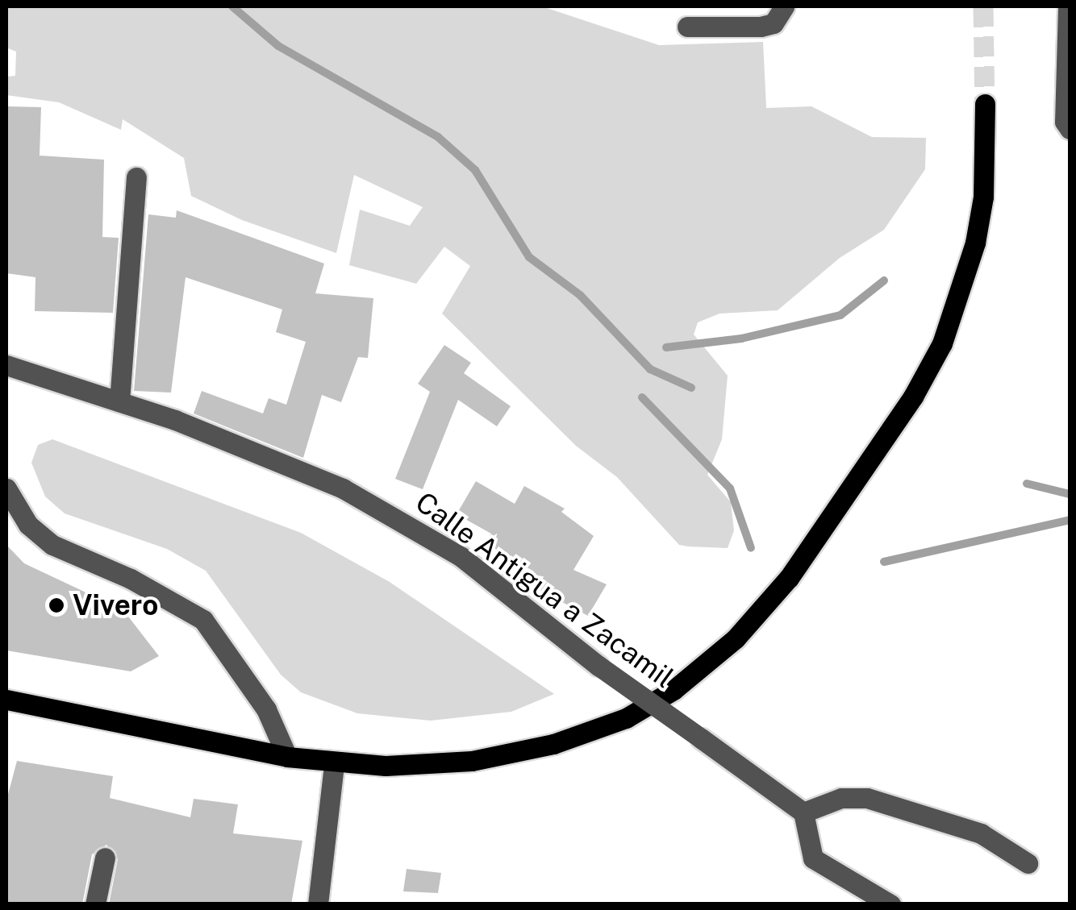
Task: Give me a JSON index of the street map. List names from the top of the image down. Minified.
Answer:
{"streets":{"street":["Calle Antigua a Zacamil"]},"places":["Vivero"]}
